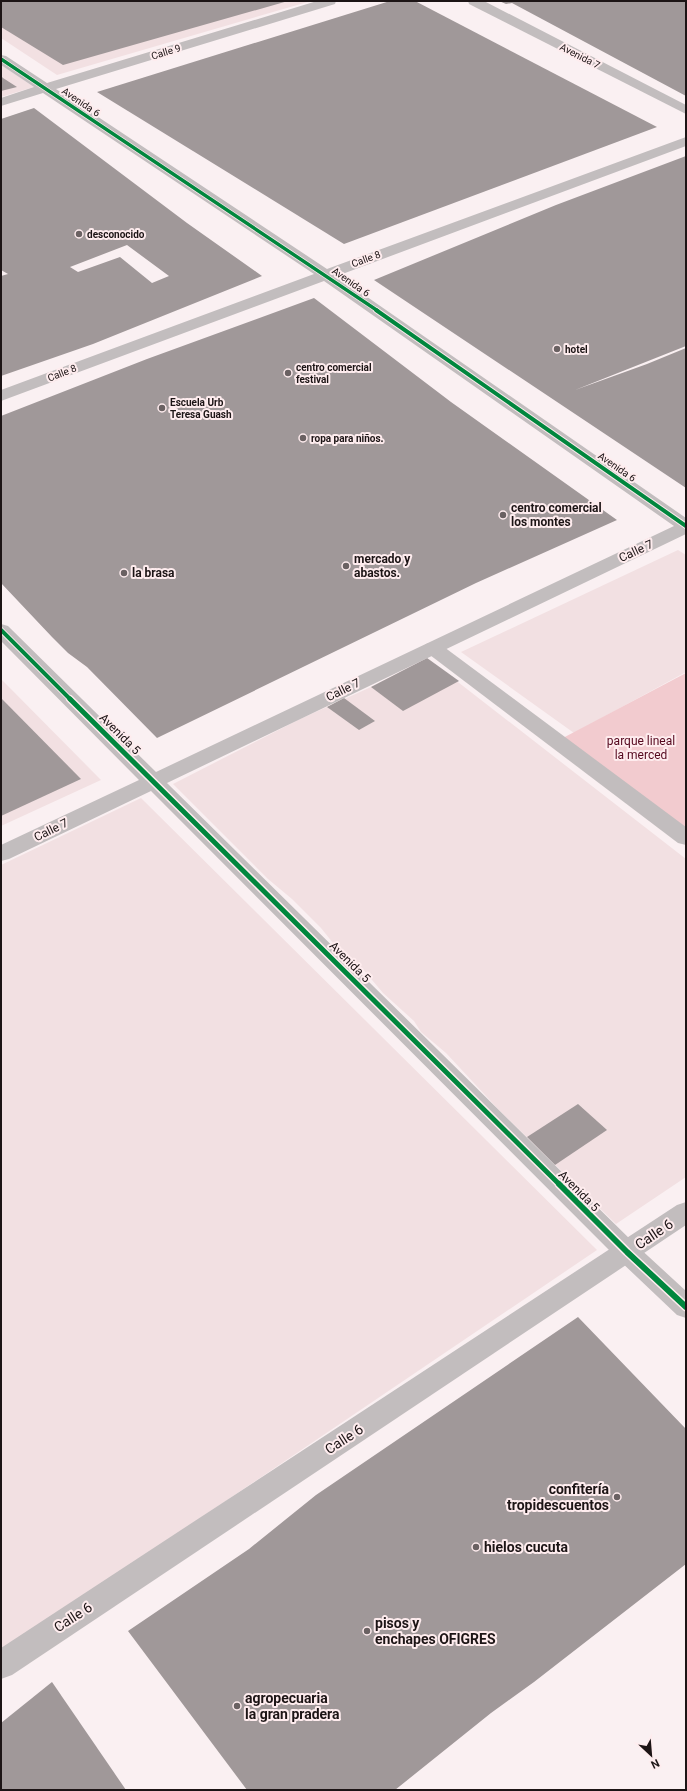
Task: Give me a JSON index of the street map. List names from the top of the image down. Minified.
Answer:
{"streets":{"street":["Calle 9","Avenida 7","Avenida 6","Calle 8","Calle 7","Avenida 5","Calle 6"]},"crossings":[["Calle 9","Avenida 6"],["Avenida 6","Calle 8"],["Avenida 6","Calle 7"],["Calle 7","Avenida 5"],["Avenida 5","Calle 6"]],"parks":["parque lineal la merced"],"places":["desconocido","hotel","centro comercial festival","Escuela Urb Teresa Guash","ropa para niños.","centro comercial los montes","mercado y abastos.","la brasa","confitería tropidescuentos","hielos cucuta","pisos y enchapes OFIGRES","agropecuaria la gran pradera"],"north":"bottom right"}
